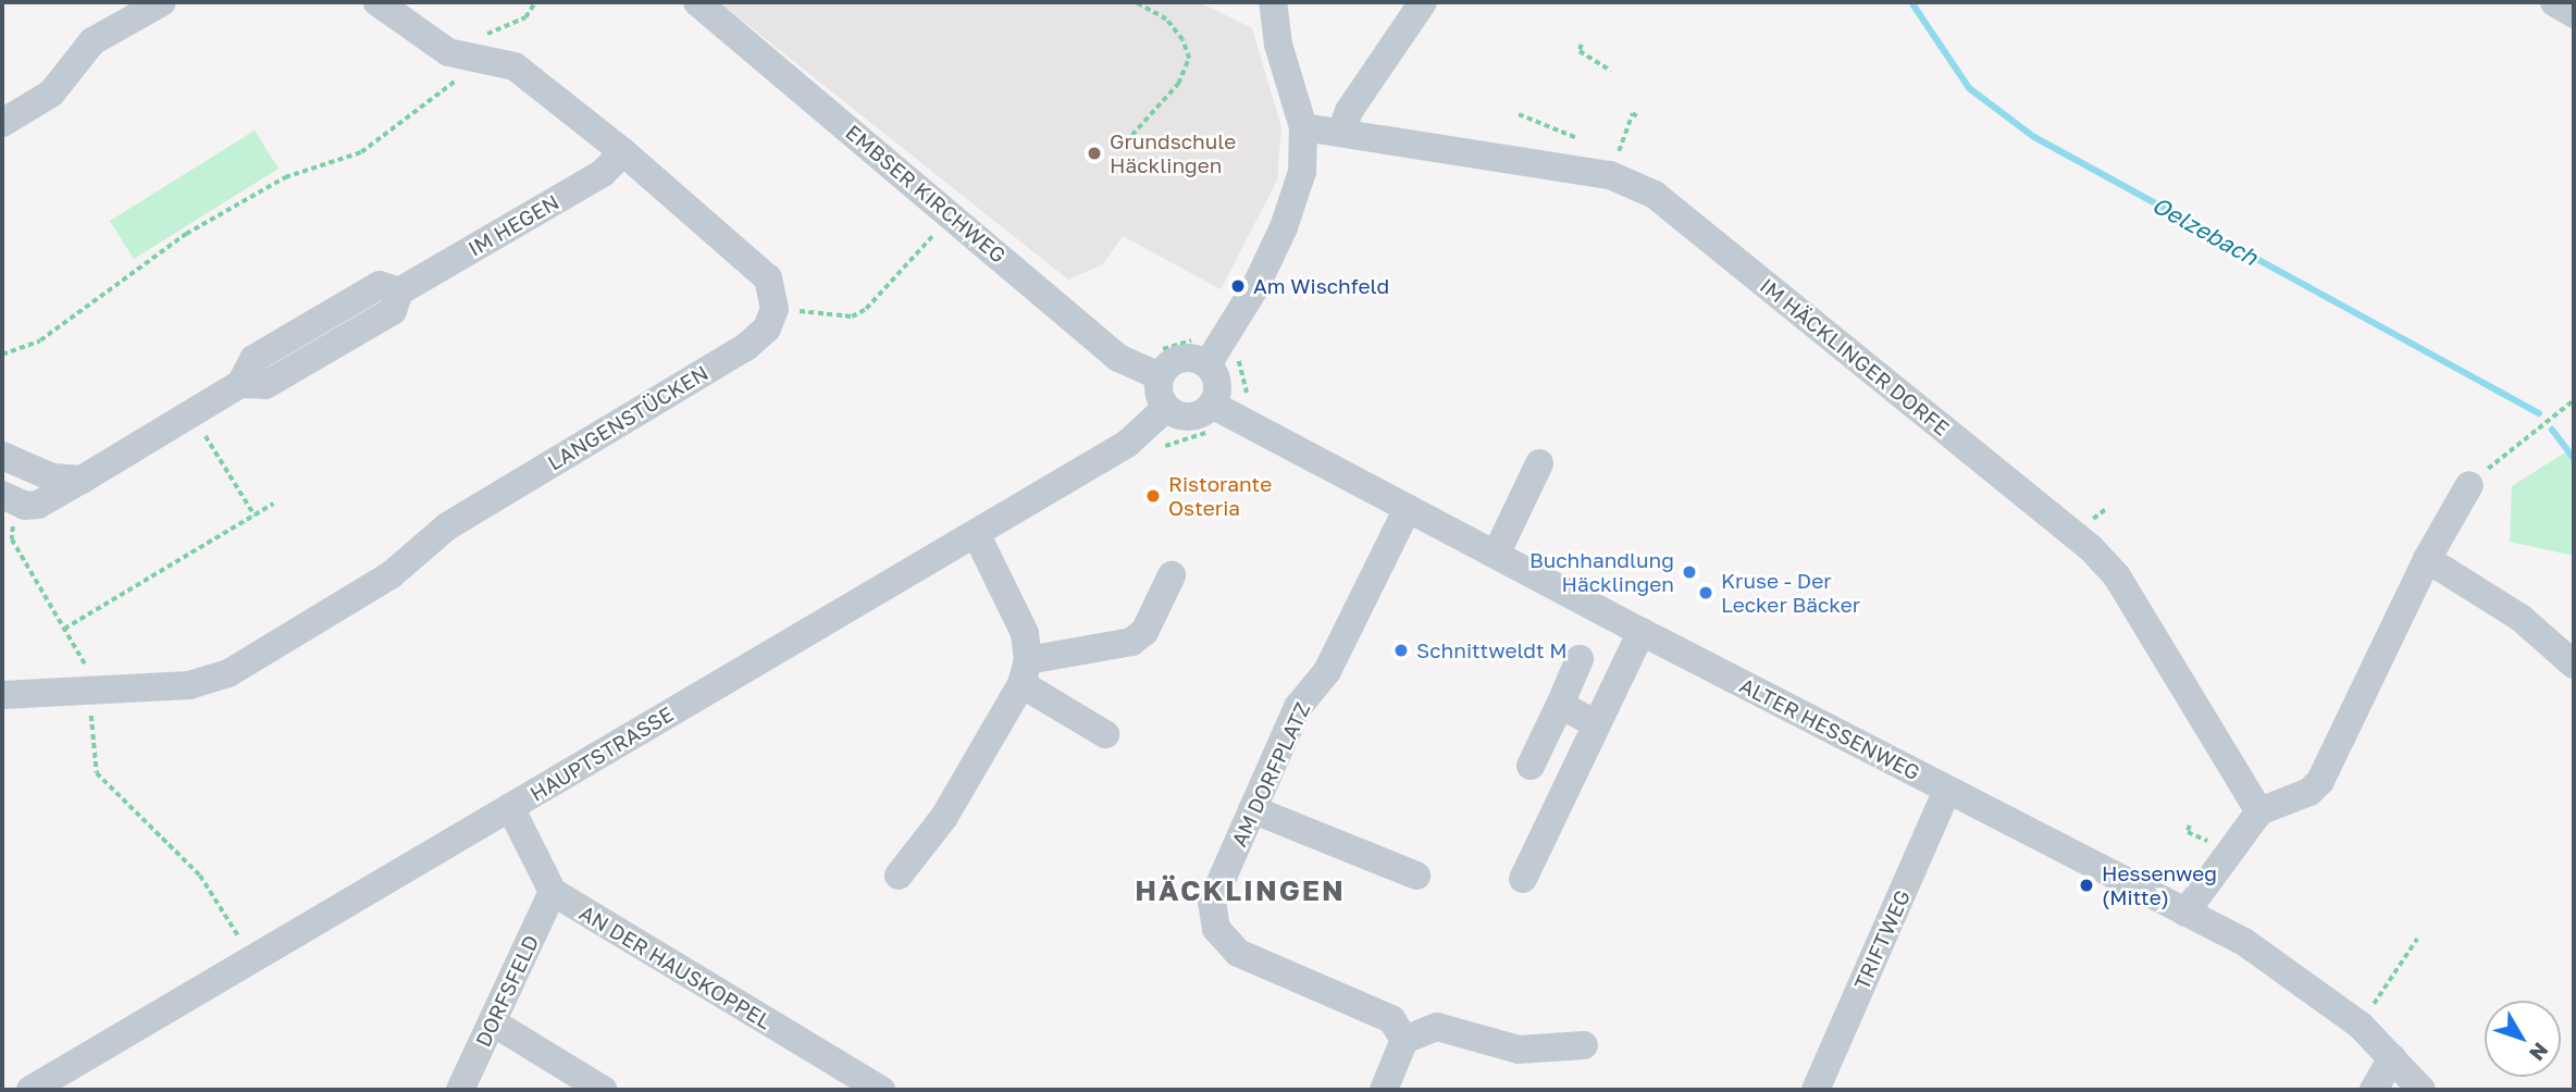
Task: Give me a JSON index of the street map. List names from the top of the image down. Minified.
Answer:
{"streets":{"street":["EMBSER KIRCHWEG","IM HEGEN","IM HÄCKLINGER DORFE","LANGENSTÜCKEN","ALTER HESSENWEG","HAUPTSTRASSE","AM DORFPLATZ","TRIFTWEG","AN DER HAUSKOPPEL","DORFSFELD"]},"crossings":[["EMBSER KIRCHWEG","ALTER HESSENWEG"],["EMBSER KIRCHWEG","HAUPTSTRASSE"],["ALTER HESSENWEG","HAUPTSTRASSE"],["ALTER HESSENWEG","AM DORFPLATZ"],["ALTER HESSENWEG","TRIFTWEG"],["AN DER HAUSKOPPEL","DORFSFELD"]],"districts":["HÄCKLINGEN"],"water":["Oelzebach"],"places":["Grundschule Häcklingen","Am Wischfeld","Ristorante Osteria","Buchhandlung Häcklingen","Kruse - Der Lecker Bäcker","Schnittweldt M","Hessenweg (Mitte)"],"north":"bottom right"}
